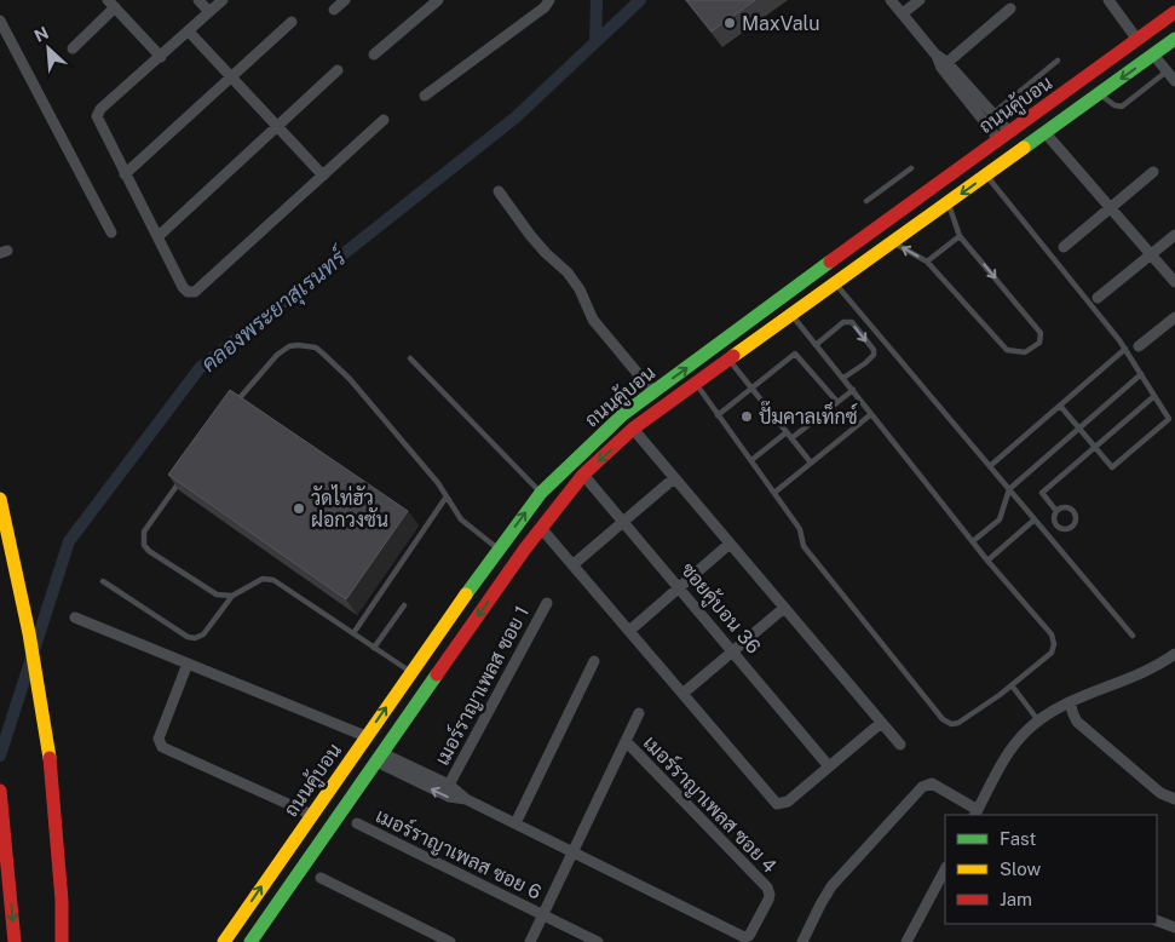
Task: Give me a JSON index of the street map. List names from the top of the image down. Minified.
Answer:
{"streets":{"main road":["ถนนคู้บอน"],"street":["ซอยคู้บอน 36","เมอร์ราญาเพลส ซอย 1","เมอร์ราญาเพลส ซอย 4","เมอร์ราญาเพลส ซอย 6"]},"crossings":[["ถนนคู้บอน","ซอยคู้บอน 36"]],"water":["คลองพระยาสุเรนทร์"],"places":["MaxValu","ปั๊มคาลเท็กซ์","วัดไท่ฮัว ฝอกวงซัน"],"legend":["Fast","Slow","Jam"],"north":"top left"}
